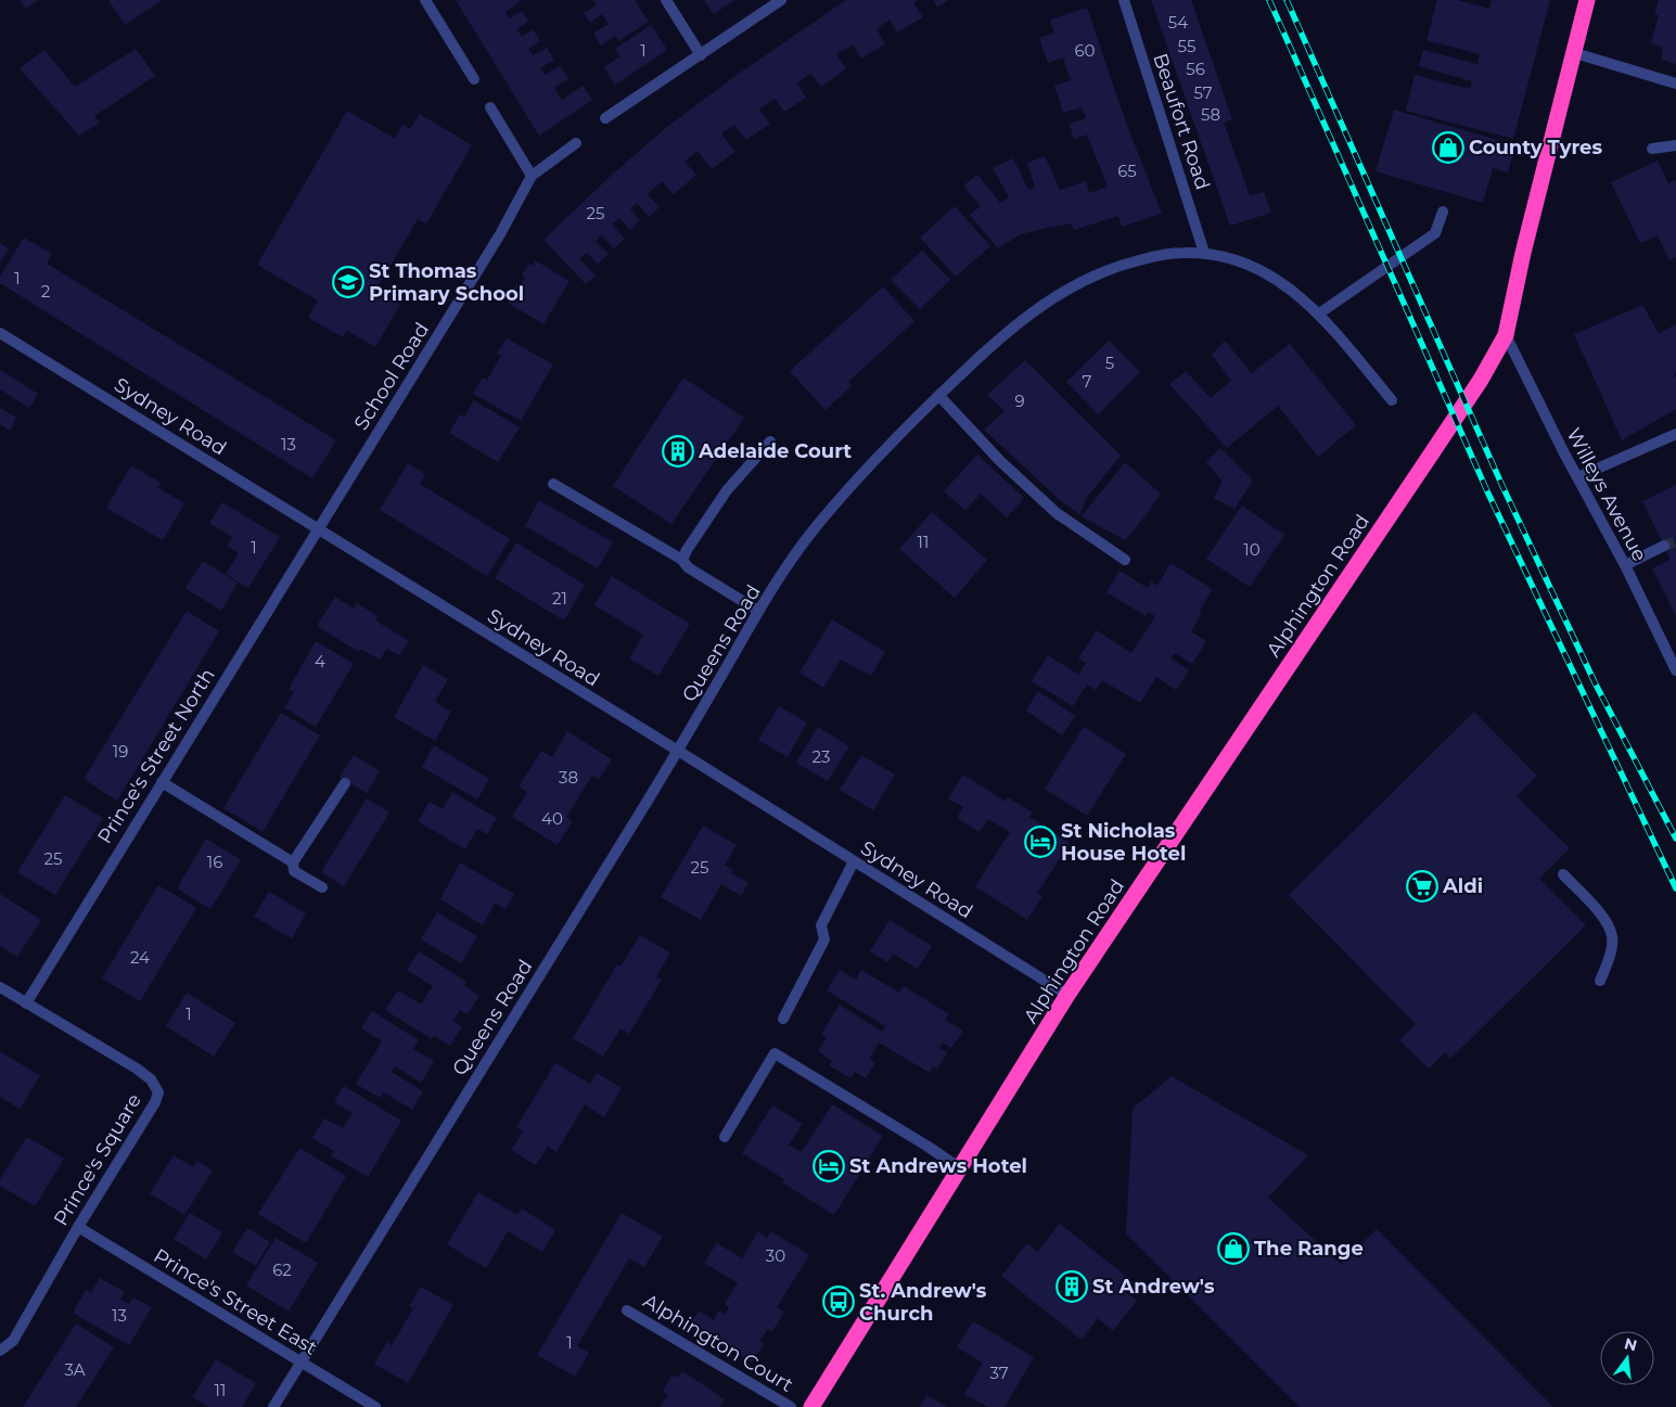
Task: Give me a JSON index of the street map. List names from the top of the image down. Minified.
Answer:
{"streets":{"highway":["Alphington Road"],"street":["Beaufort Road","School Road","Sydney Road","Willeys Avenue","Queens Road","Prince's Street North","Prince's Square","Prince's Street East","Alphington Court"]},"crossings":[["Beaufort Road","Queens Road"],["School Road","Sydney Road"],["School Road","Prince's Street North"],["Sydney Road","Alphington Road"],["Sydney Road","Queens Road"],["Sydney Road","Prince's Street North"],["Willeys Avenue","Alphington Road"],["Queens Road","Prince's Street East"],["Prince's Street North","Prince's Square"],["Prince's Square","Prince's Street East"]],"places":{"shop":["County Tyres","The Range"],"school or university":["St Thomas Primary School"],"building":["Adelaide Court","St Andrew's"],"hotel":["St Nicholas House Hotel","St Andrews Hotel"],"supermarket":["Aldi"],"bus stop":["St. Andrew's Church"]},"house_numbers":["54","55","1","60","56","57","58","65","25","1","2","5","7","9","13","11","1","10","21","4","19","23","38","40","25","16","25","24","1","30","62","13","1","3A","37","11"],"north":"top"}
